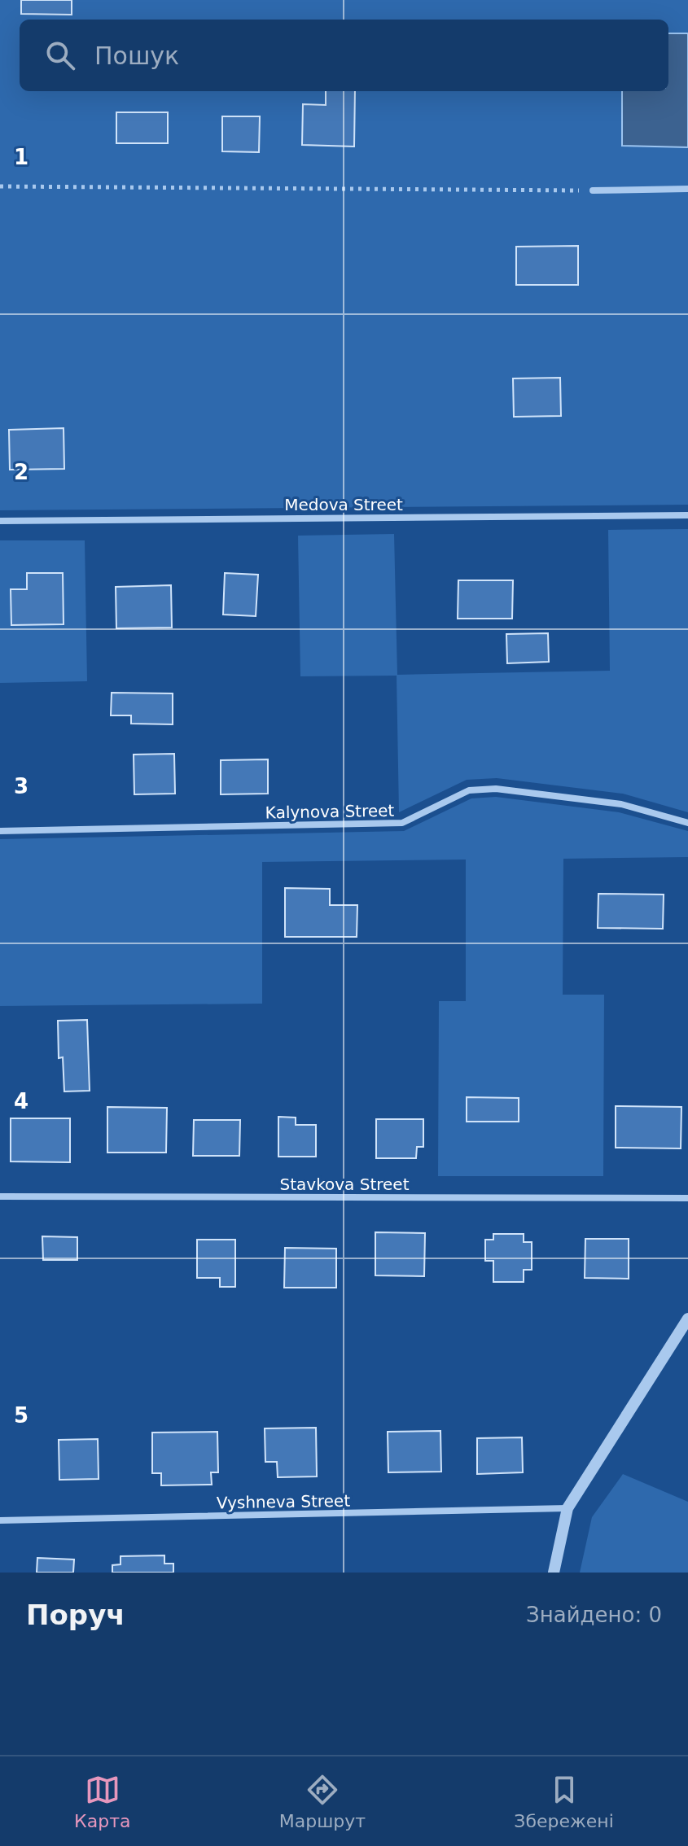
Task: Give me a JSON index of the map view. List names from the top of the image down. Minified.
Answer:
{"streets":{"street":["Medova Street","Kalynova Street","Stavkova Street","Vyshneva Street"]},"page":{"search":"Пошук","heading":["Поруч","Знайдено: 0"],"nav":["Карта","Маршрут","Збережені"]},"grid":{"rows":["1","2","3","4","5"]}}
